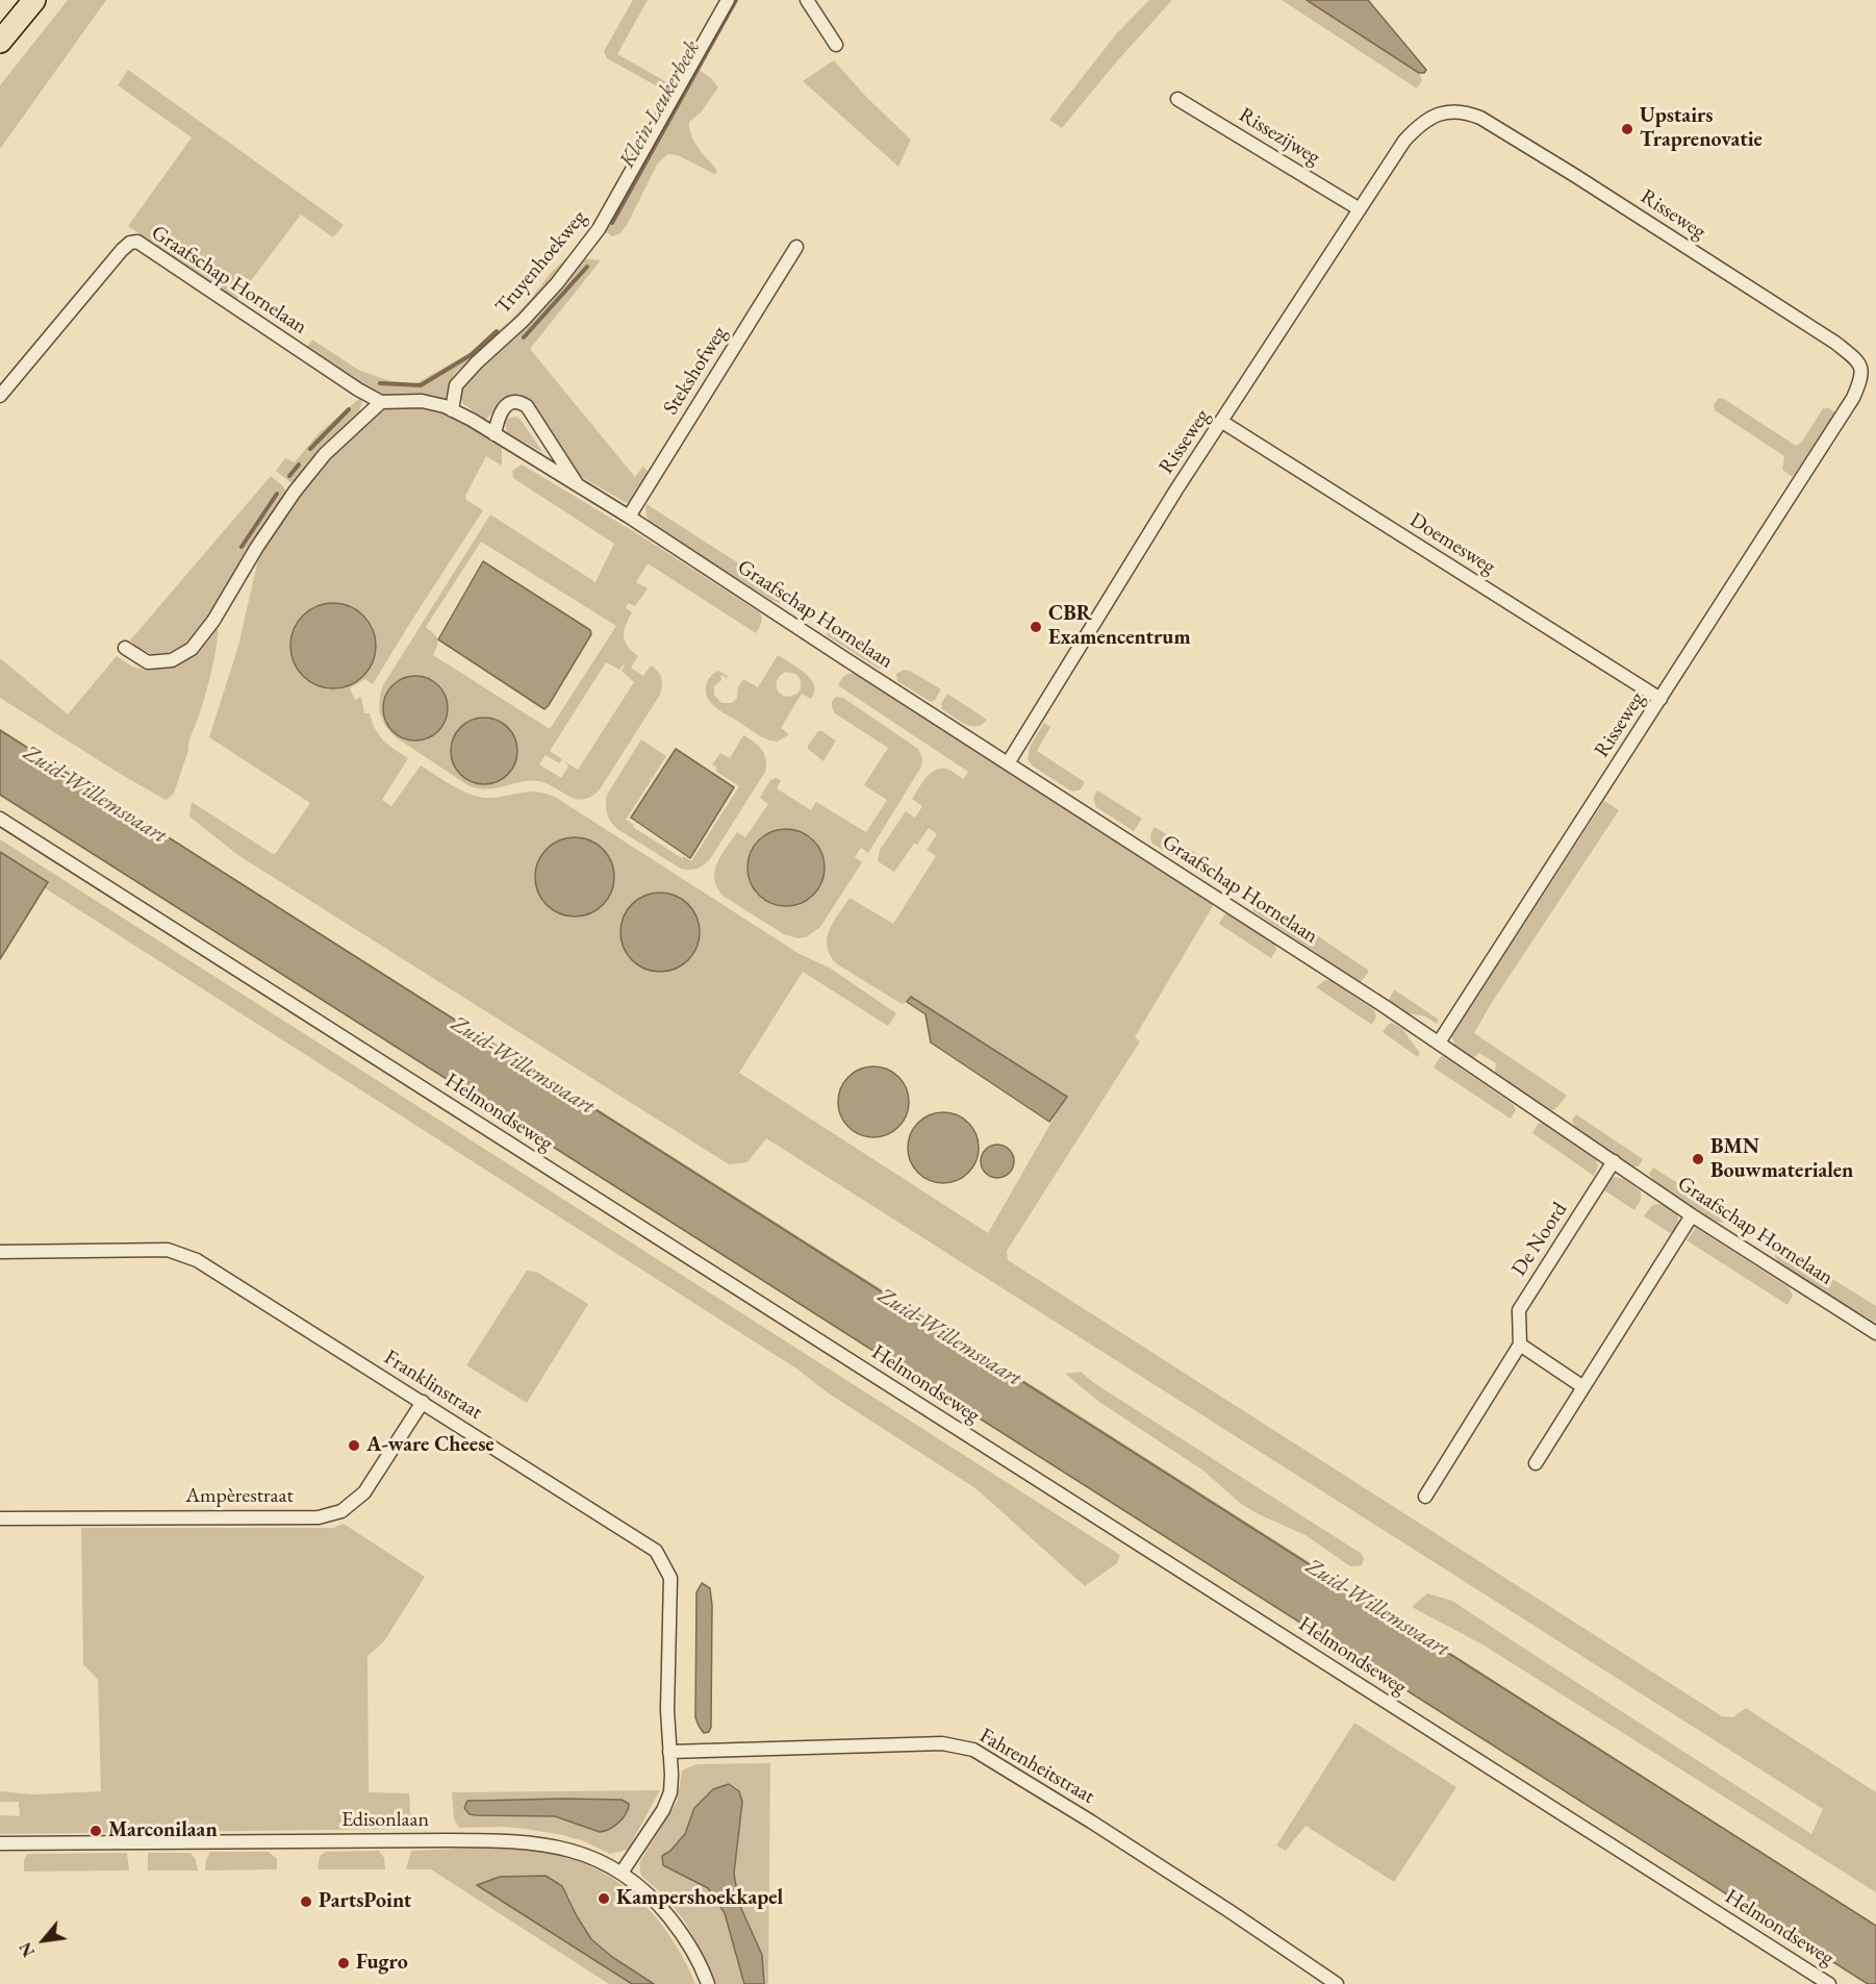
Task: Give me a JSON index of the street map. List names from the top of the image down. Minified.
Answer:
{"streets":{"street":["Rissezijweg","Risseweg","Truyenhoekweg","Graafschap Hornelaan","Stekshofweg","Doemesweg","Helmondseweg","De Noord","Franklinstraat","Ampèrestraat","Fahrenheitstraat","Edisonlaan"]},"crossings":[["Rissezijweg","Risseweg"],["Risseweg","Graafschap Hornelaan"],["Risseweg","Doemesweg"],["Truyenhoekweg","Graafschap Hornelaan"],["Graafschap Hornelaan","Stekshofweg"],["Graafschap Hornelaan","De Noord"],["Franklinstraat","Ampèrestraat"],["Franklinstraat","Fahrenheitstraat"],["Franklinstraat","Edisonlaan"]],"water":["Klein Leukerbeek","Zuid-Willemsvaart"],"places":["Upstairs Traprenovatie","CBR Examencentrum","BMN Bouwmaterialen","A-ware Cheese","Marconilaan","Kampershoekkapel","PartsPoint","Fugro"],"north":"bottom left"}
